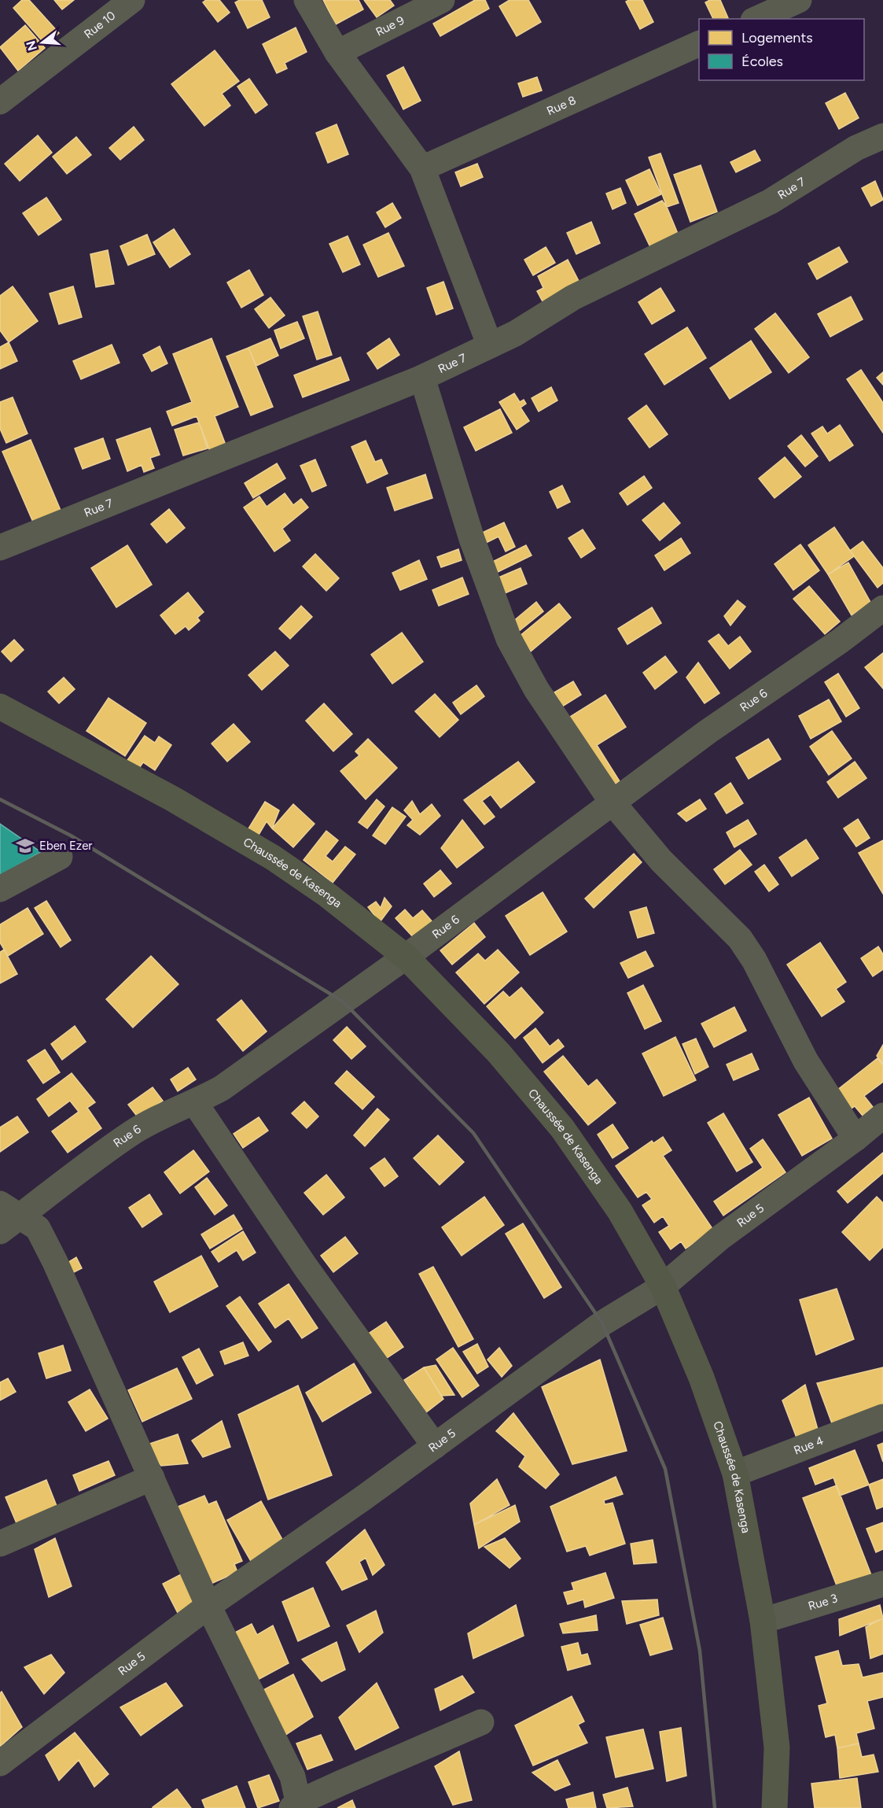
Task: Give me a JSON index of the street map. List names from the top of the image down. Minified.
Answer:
{"streets":{"main road":["Chaussée de Kasenga"],"street":["Rue 10","Rue 9","Rue 8","Rue 7","Rue 6","Rue 5","Rue 4","Rue 3"]},"crossings":[["Rue 6","Chaussée de Kasenga"],["Chaussée de Kasenga","Rue 5"],["Chaussée de Kasenga","Rue 4"],["Chaussée de Kasenga","Rue 3"]],"places":{"school or university":["Eben Ezer"]},"legend":["Logements","Écoles"],"north":"left"}
